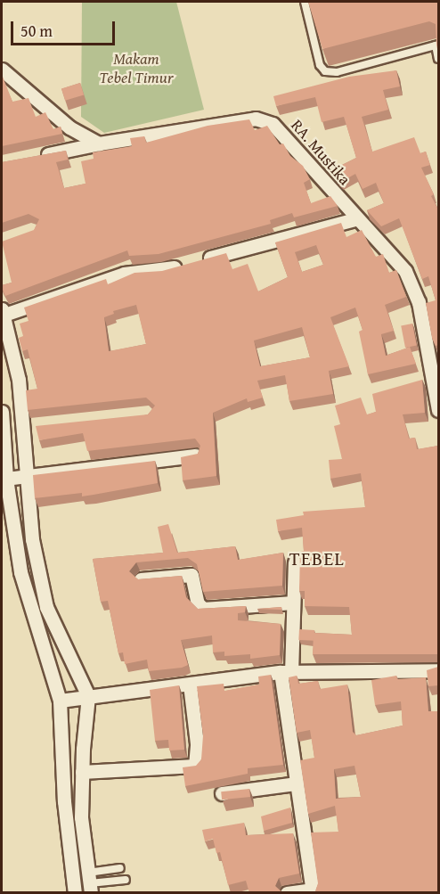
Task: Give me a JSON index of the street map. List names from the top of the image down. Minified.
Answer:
{"streets":{"street":["RA. Mustika"]},"districts":["TEBEL"],"parks":["Makam Tebel Timur"],"scale_bar":"50 m"}
